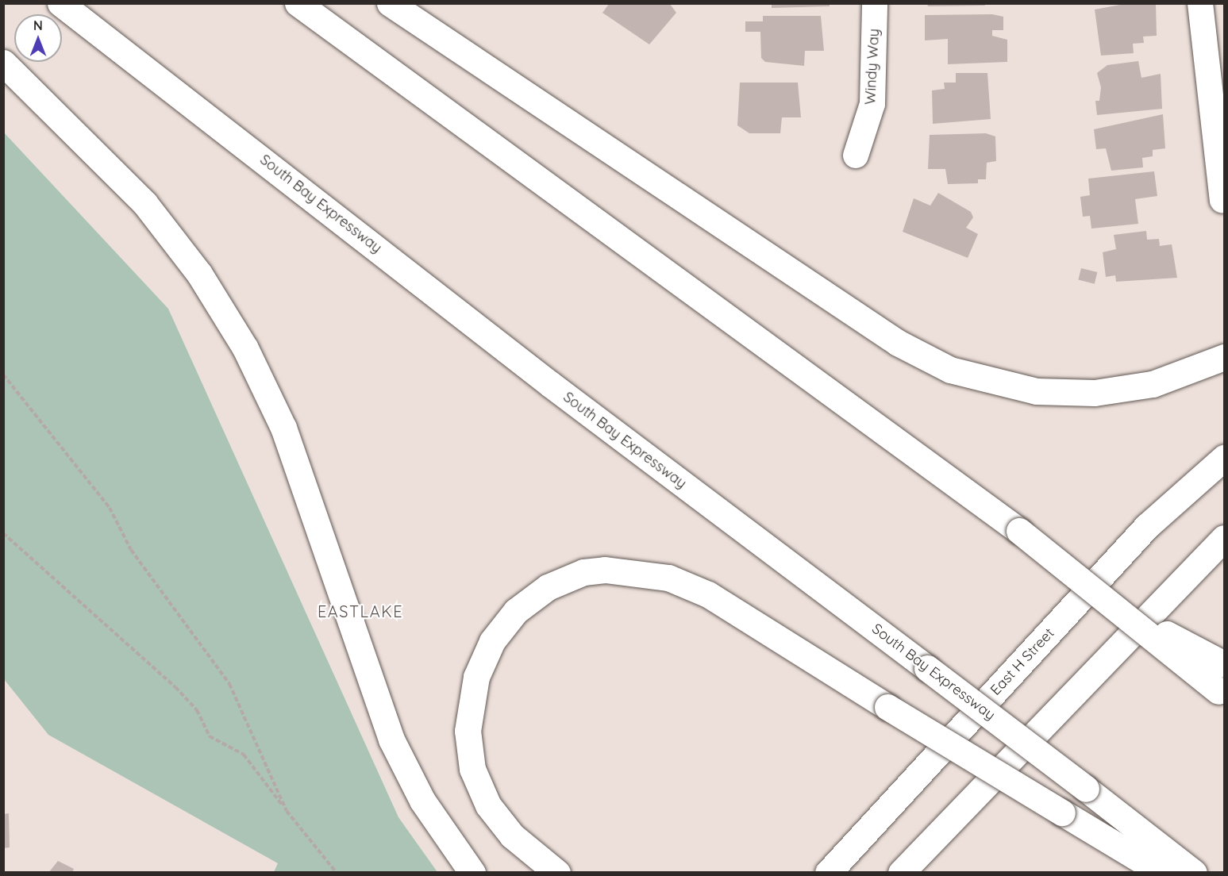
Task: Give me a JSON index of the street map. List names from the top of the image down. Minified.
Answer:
{"streets":{"main road":["South Bay Expressway","East H Street"],"street":["Windy Way"]},"districts":["EASTLAKE"],"north":"top"}
